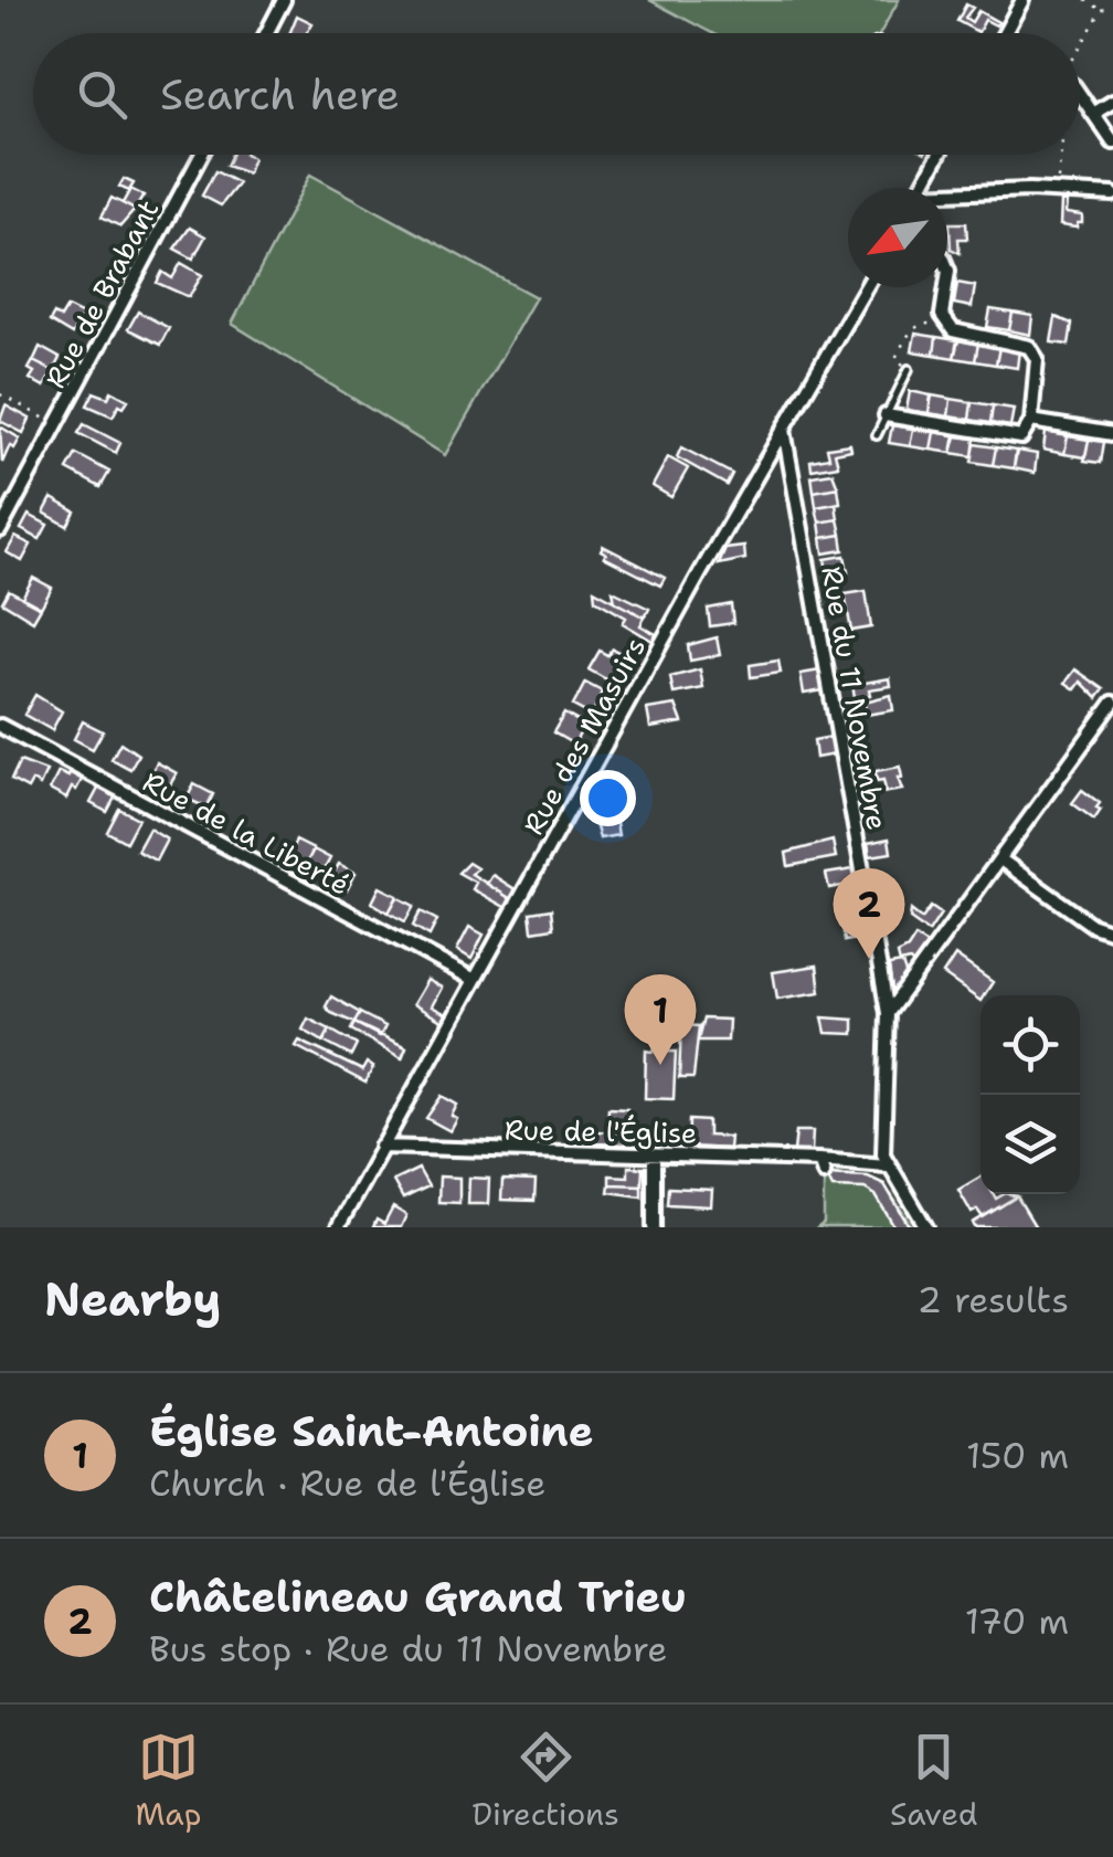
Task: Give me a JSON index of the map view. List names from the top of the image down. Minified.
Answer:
{"streets":{"street":["Rue de Brabant","Rue du 11 Novembre","Rue des Masuirs","Rue de la Liberté","Rue de l'Église"]},"crossings":[["Rue du 11 Novembre","Rue des Masuirs"],["Rue du 11 Novembre","Rue de l'Église"],["Rue des Masuirs","Rue de la Liberté"],["Rue des Masuirs","Rue de l'Église"]],"north":"bottom left","page":{"search":"Search here","pins":["2","1"],"heading":["Nearby","2 results"],"list":[{"mark":"1","name":"Église Saint-Antoine","note":"Church · Rue de l'Église","value":"150 m"},{"mark":"2","name":"Châtelineau Grand Trieu","note":"Bus stop · Rue du 11 Novembre","value":"170 m"}],"nav":["Map","Directions","Saved"]}}
